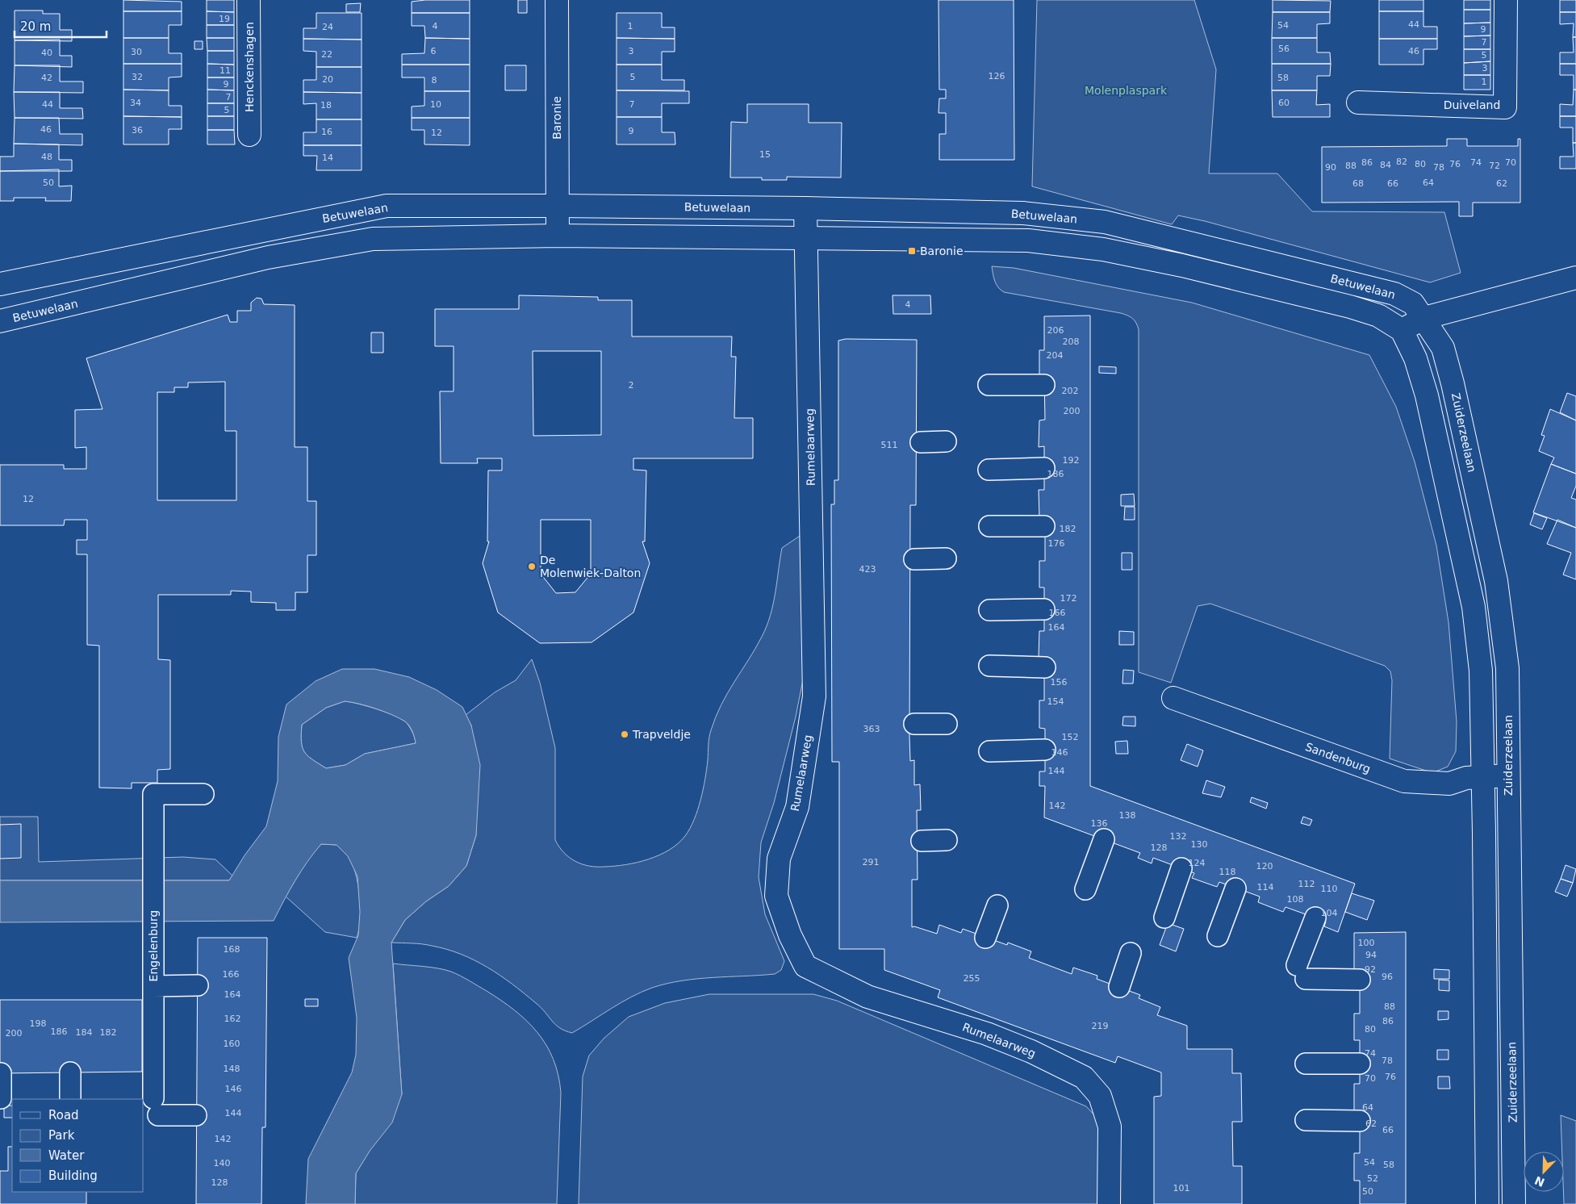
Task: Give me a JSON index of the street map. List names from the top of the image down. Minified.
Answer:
{"streets":{"street":["Henckenshagen","Duiveland","Baronie","Betuwelaan","Zuiderzeelaan","Rumelaarweg","Sandenburg","Engelenburg"]},"crossings":[["Baronie","Betuwelaan"],["Betuwelaan","Zuiderzeelaan"],["Betuwelaan","Rumelaarweg"],["Zuiderzeelaan","Sandenburg"]],"parks":["Molenplaspark"],"places":{"transit":["Baronie"],"other":["De Molenwiek-Dalton","Trapveldje"]},"house_numbers":["19","44","54","4","1","24","9","7","56","6","3","46","30","40","22","5","3","11","126","32","5","42","58","20","8","1","9","7","34","60","44","10","7","18","5","46","36","9","16","12","15","48","14","82","86","74","70","80","76","84","88","72","90","78","50","64","68","66","62","4","206","208","204","2","202","200","511","192","186","12","182","176","423","172","166","164","156","154","363","152","146","144","142","138","136","132","130","128","291","124","120","118","112","114","110","108","104","100","168","94","92","166","96","255","164","88","162","86","198","219","80","186","184","182","200","160","74","78","148","76","70","146","64","144","62","66","142","54","140","58","52","128","101","50"],"legend":["Road","Park","Water","Building"],"scale_bar":"20 m","north":"bottom left"}
